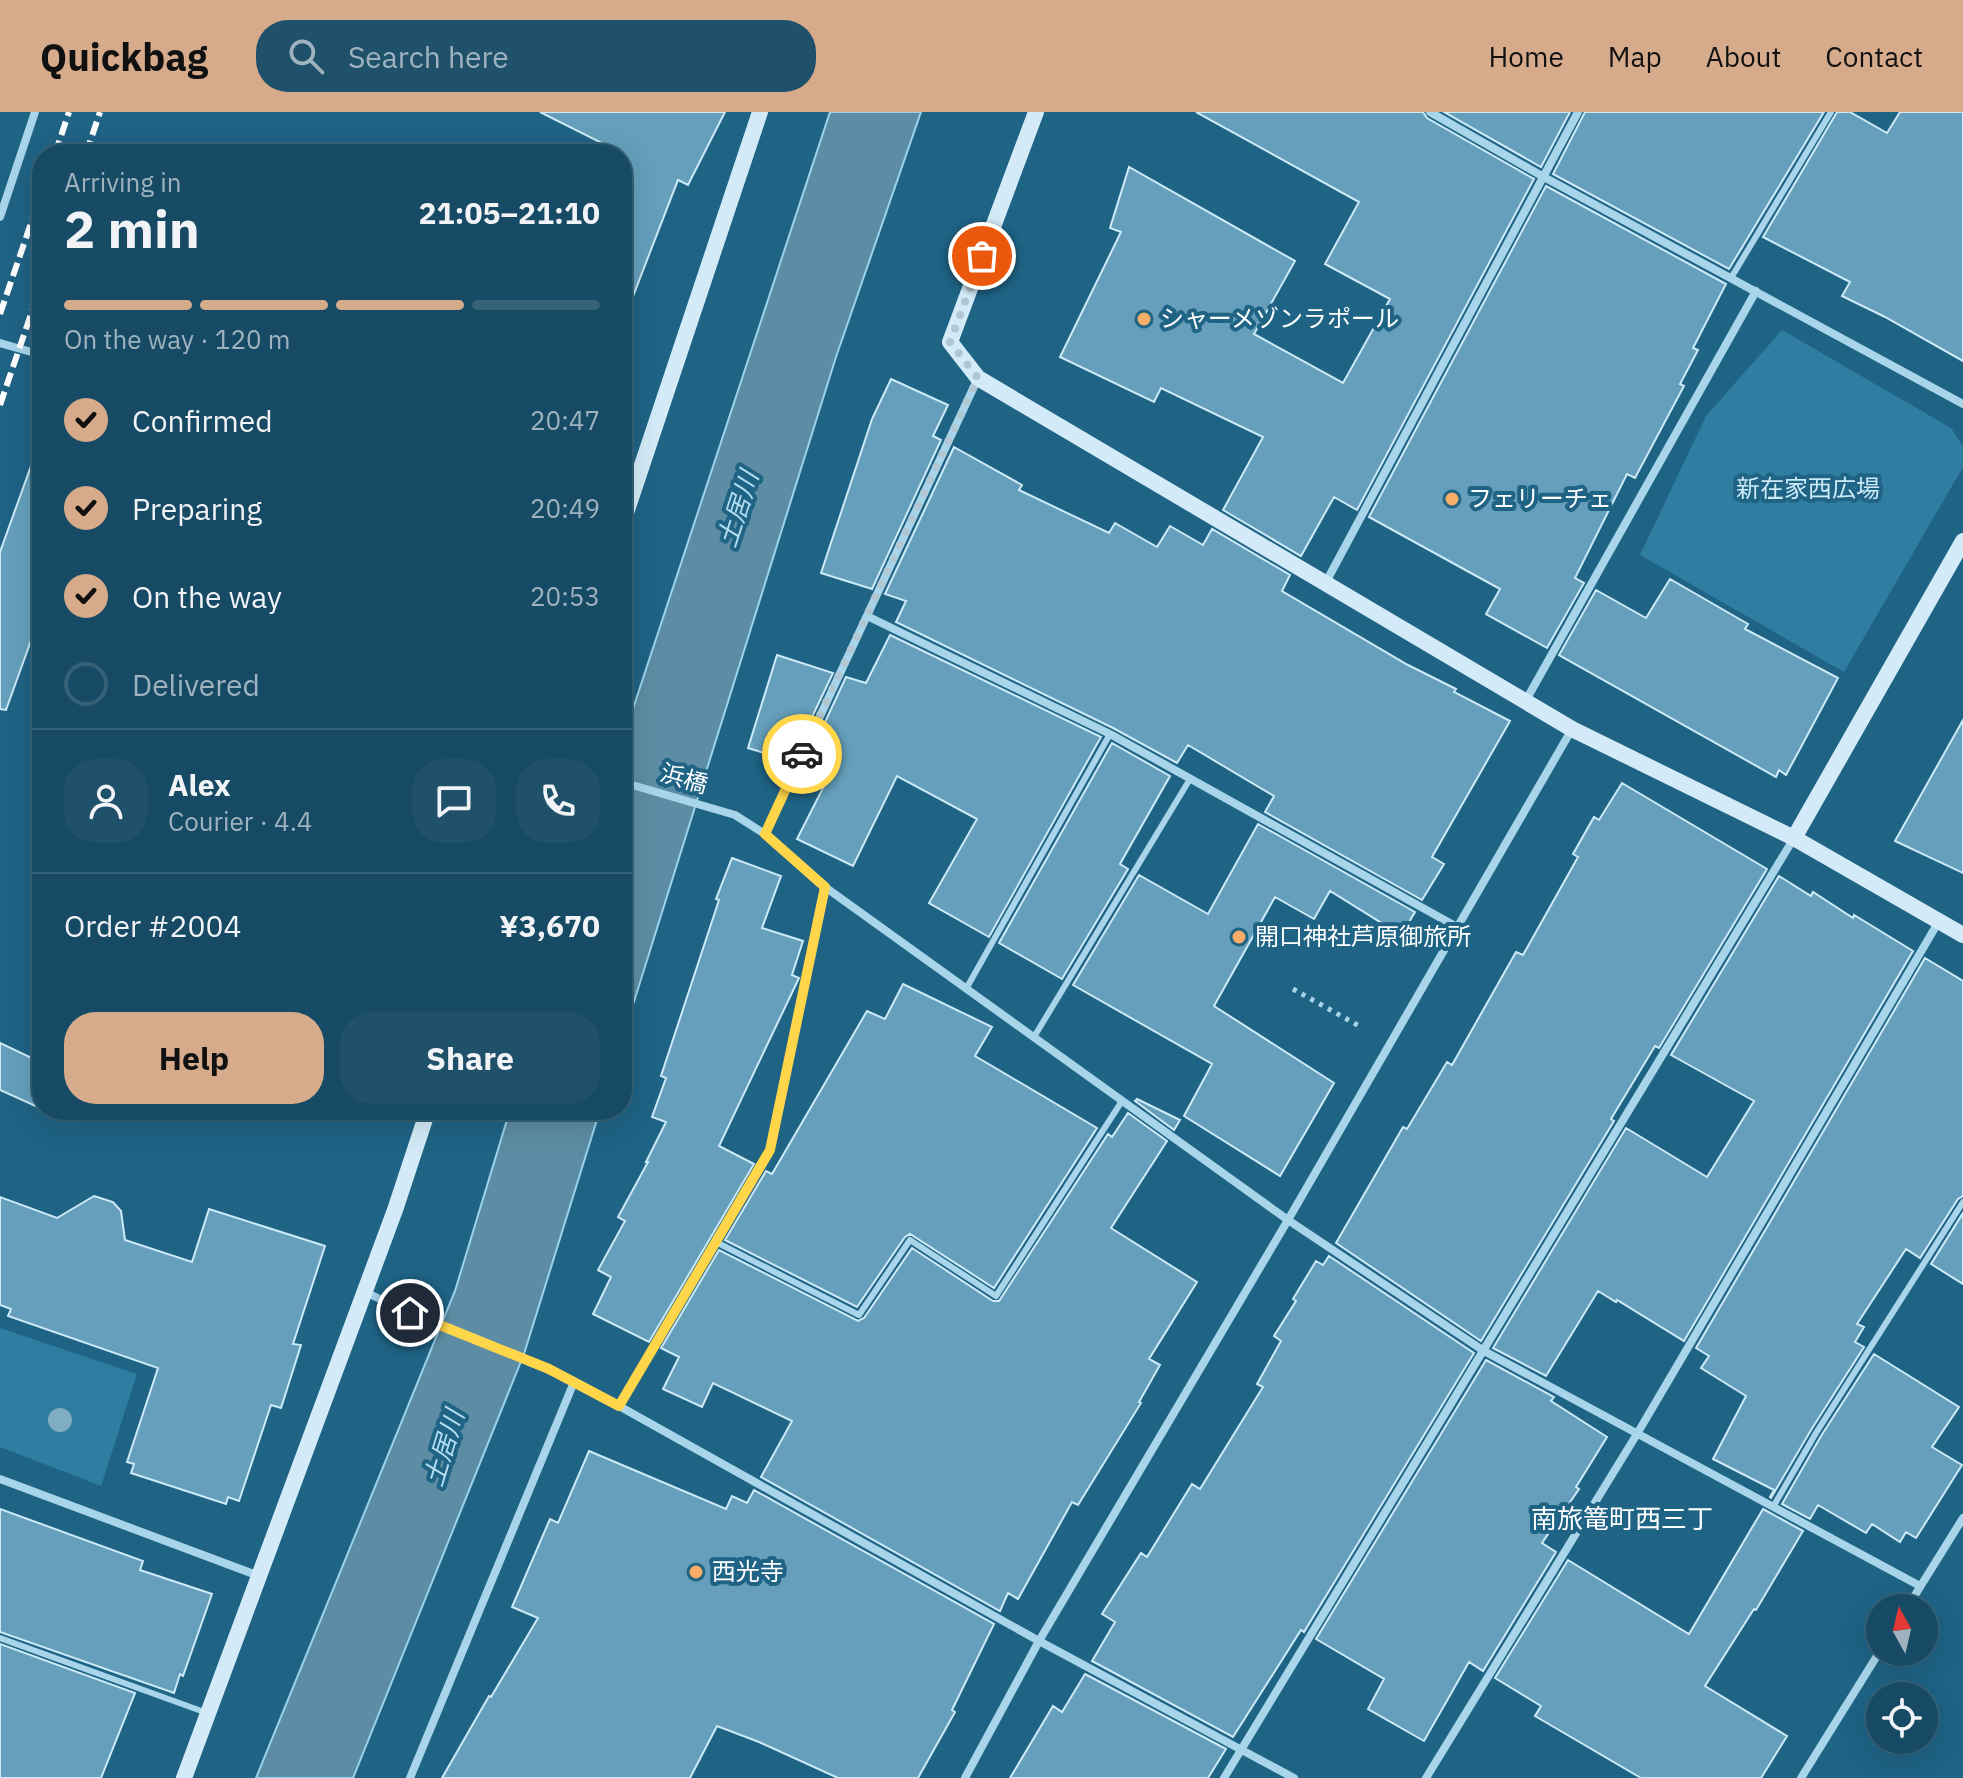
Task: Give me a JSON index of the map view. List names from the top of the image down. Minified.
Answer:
{"streets":{"street":["浜橋"]},"districts":["南旅篭町西三丁"],"water":["土居川"],"parks":["新在家西広場"],"places":["シャーメゾンラポール","フェリーチェ","開口神社芦原御旅所","西光寺"],"north":"top","page":{"header":"Quickbag","search":"Search here","nav":["Home","Map","About","Contact"],"heading":["2 min","Arriving in","21:05–21:10"],"panel":["Alex","Courier · 4.4","Order #2004","¥3,670"],"bar":"On the way · 120 m","list":[["Confirmed","20:47"],["Preparing","20:49"],["On the way","20:53"],"Delivered"],"buttons":["Help","Share"]}}
